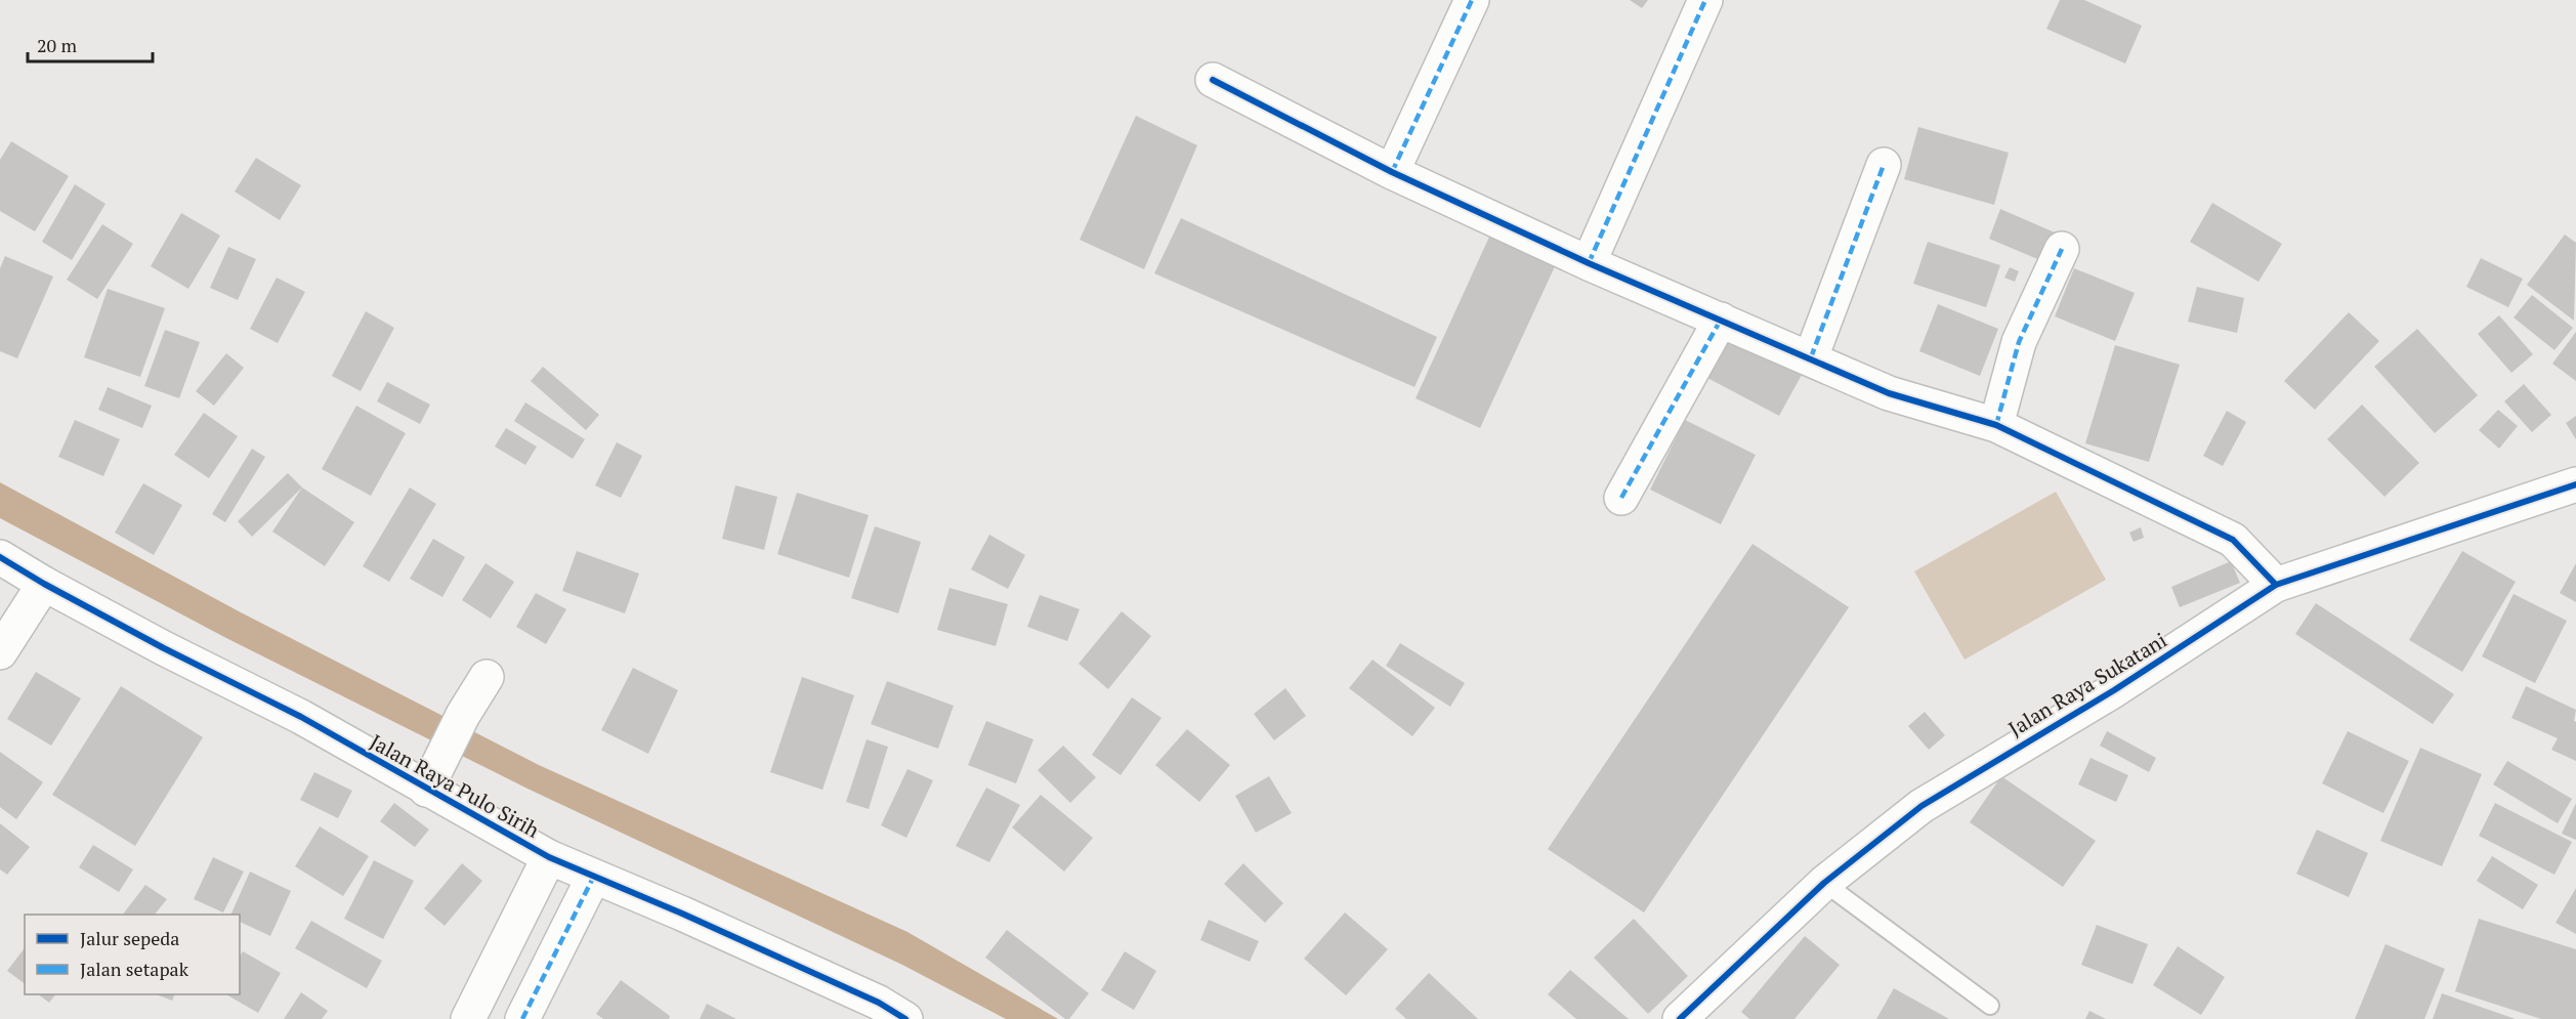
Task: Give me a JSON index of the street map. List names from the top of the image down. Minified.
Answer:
{"streets":{"street":["Jalan Raya Sukatani","Jalan Raya Pulo Sirih"]},"legend":["Jalur sepeda","Jalan setapak"],"scale_bar":"20 m"}
